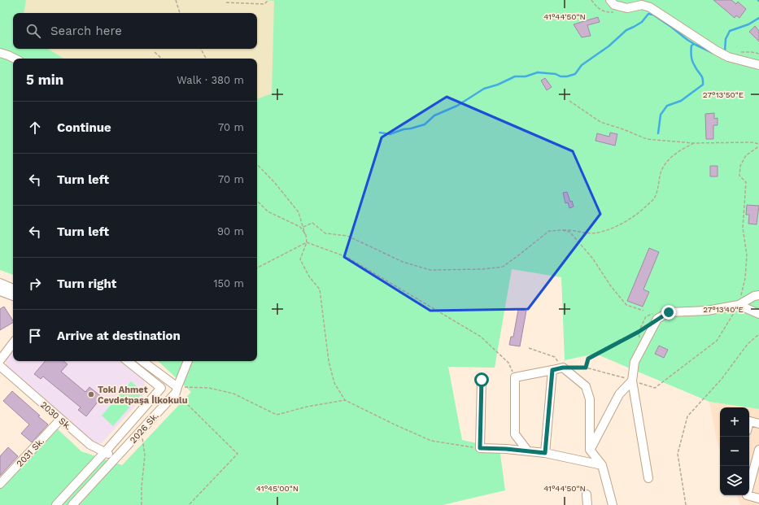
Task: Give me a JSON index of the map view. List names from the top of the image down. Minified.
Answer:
{"streets":{"street":["2030 Sk.","2026 Sk.","2031 Sk."]},"crossings":[["2030 Sk.","2026 Sk."],["2030 Sk.","2031 Sk."]],"places":["Toki Ahmet Cevdetpaşa İlkokulu"],"page":{"search":"Search here","heading":["5 min","Walk · 380 m"],"list":[["Continue","70 m"],["Turn left","70 m"],["Turn left","90 m"],["Turn right","150 m"],"Arrive at destination"],"map_buttons":["+","−"]},"coordinates":["41°44'50\"N","27°13'50\"E","27°13'40\"E","41°45'00\"N"]}
